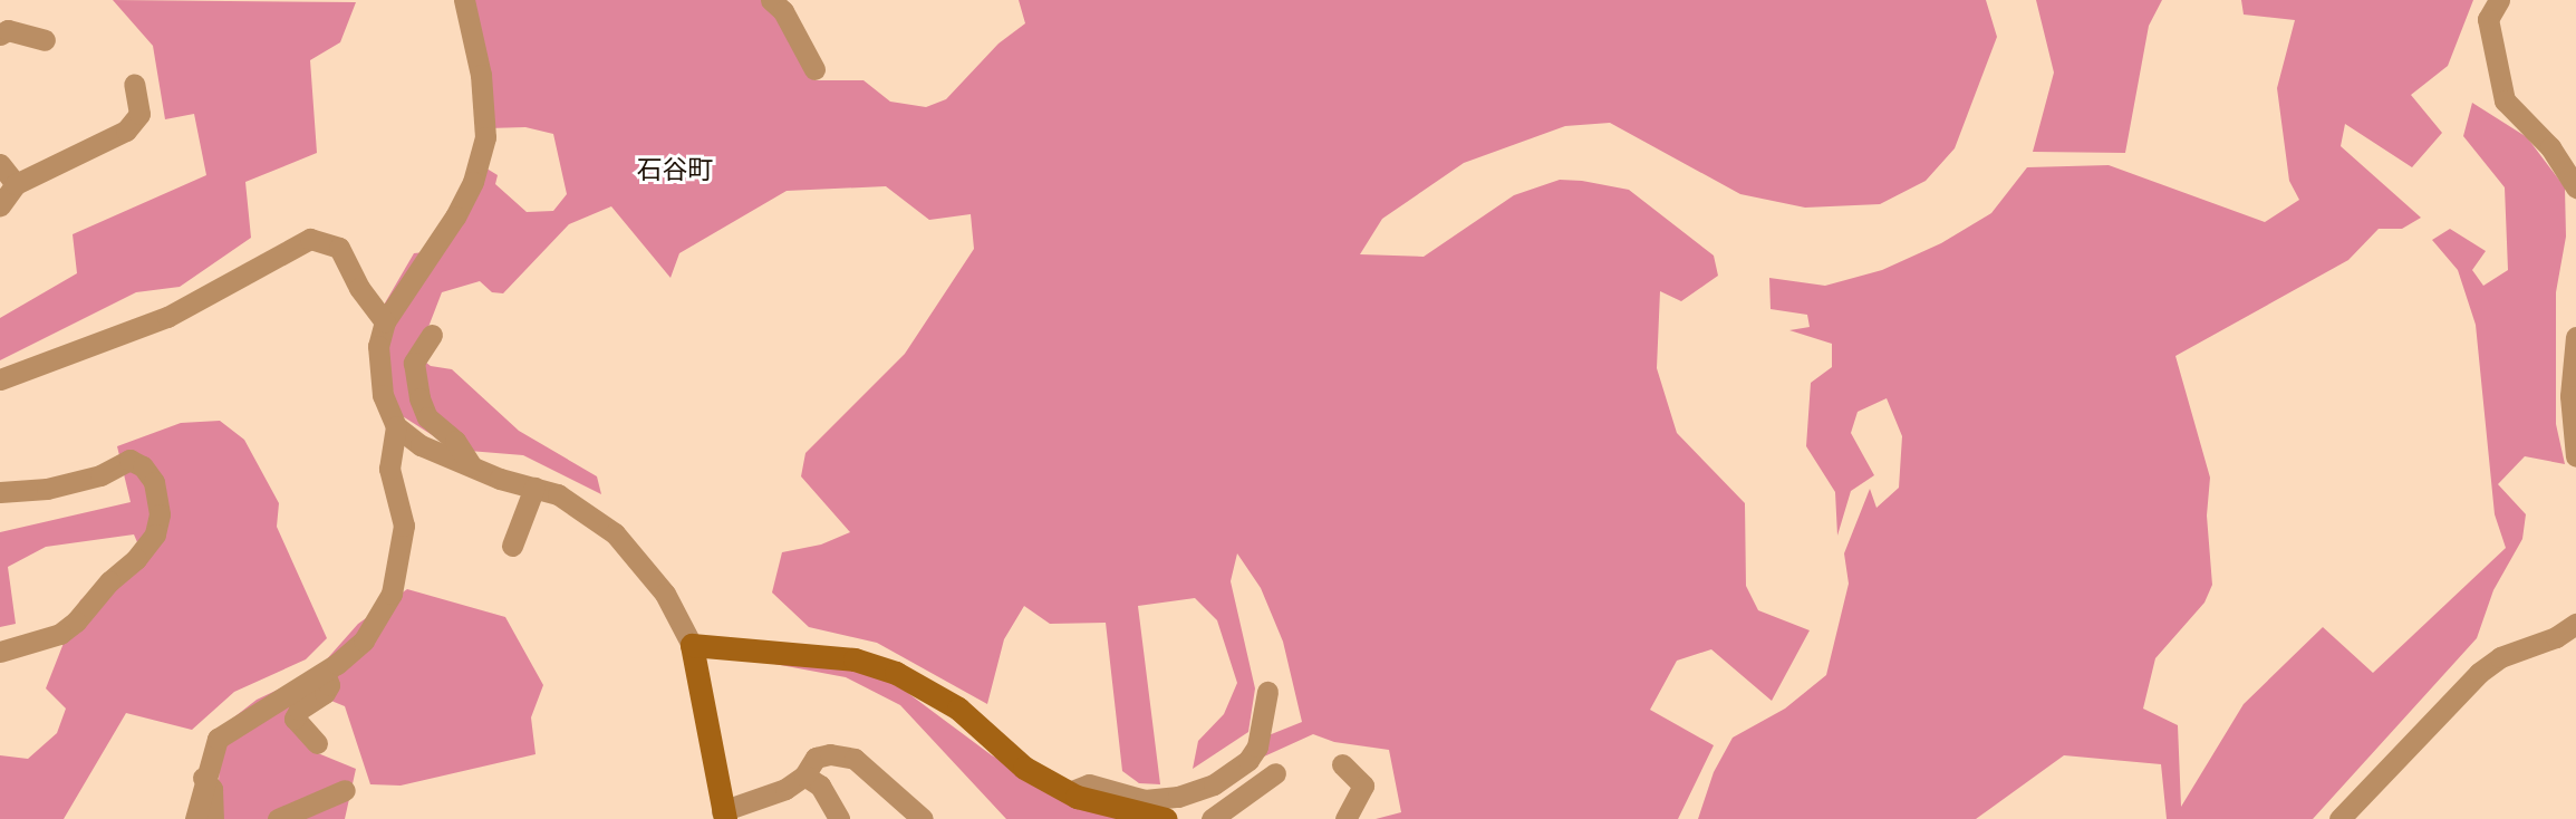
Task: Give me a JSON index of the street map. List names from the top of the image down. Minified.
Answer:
{"districts":["石谷町"]}
